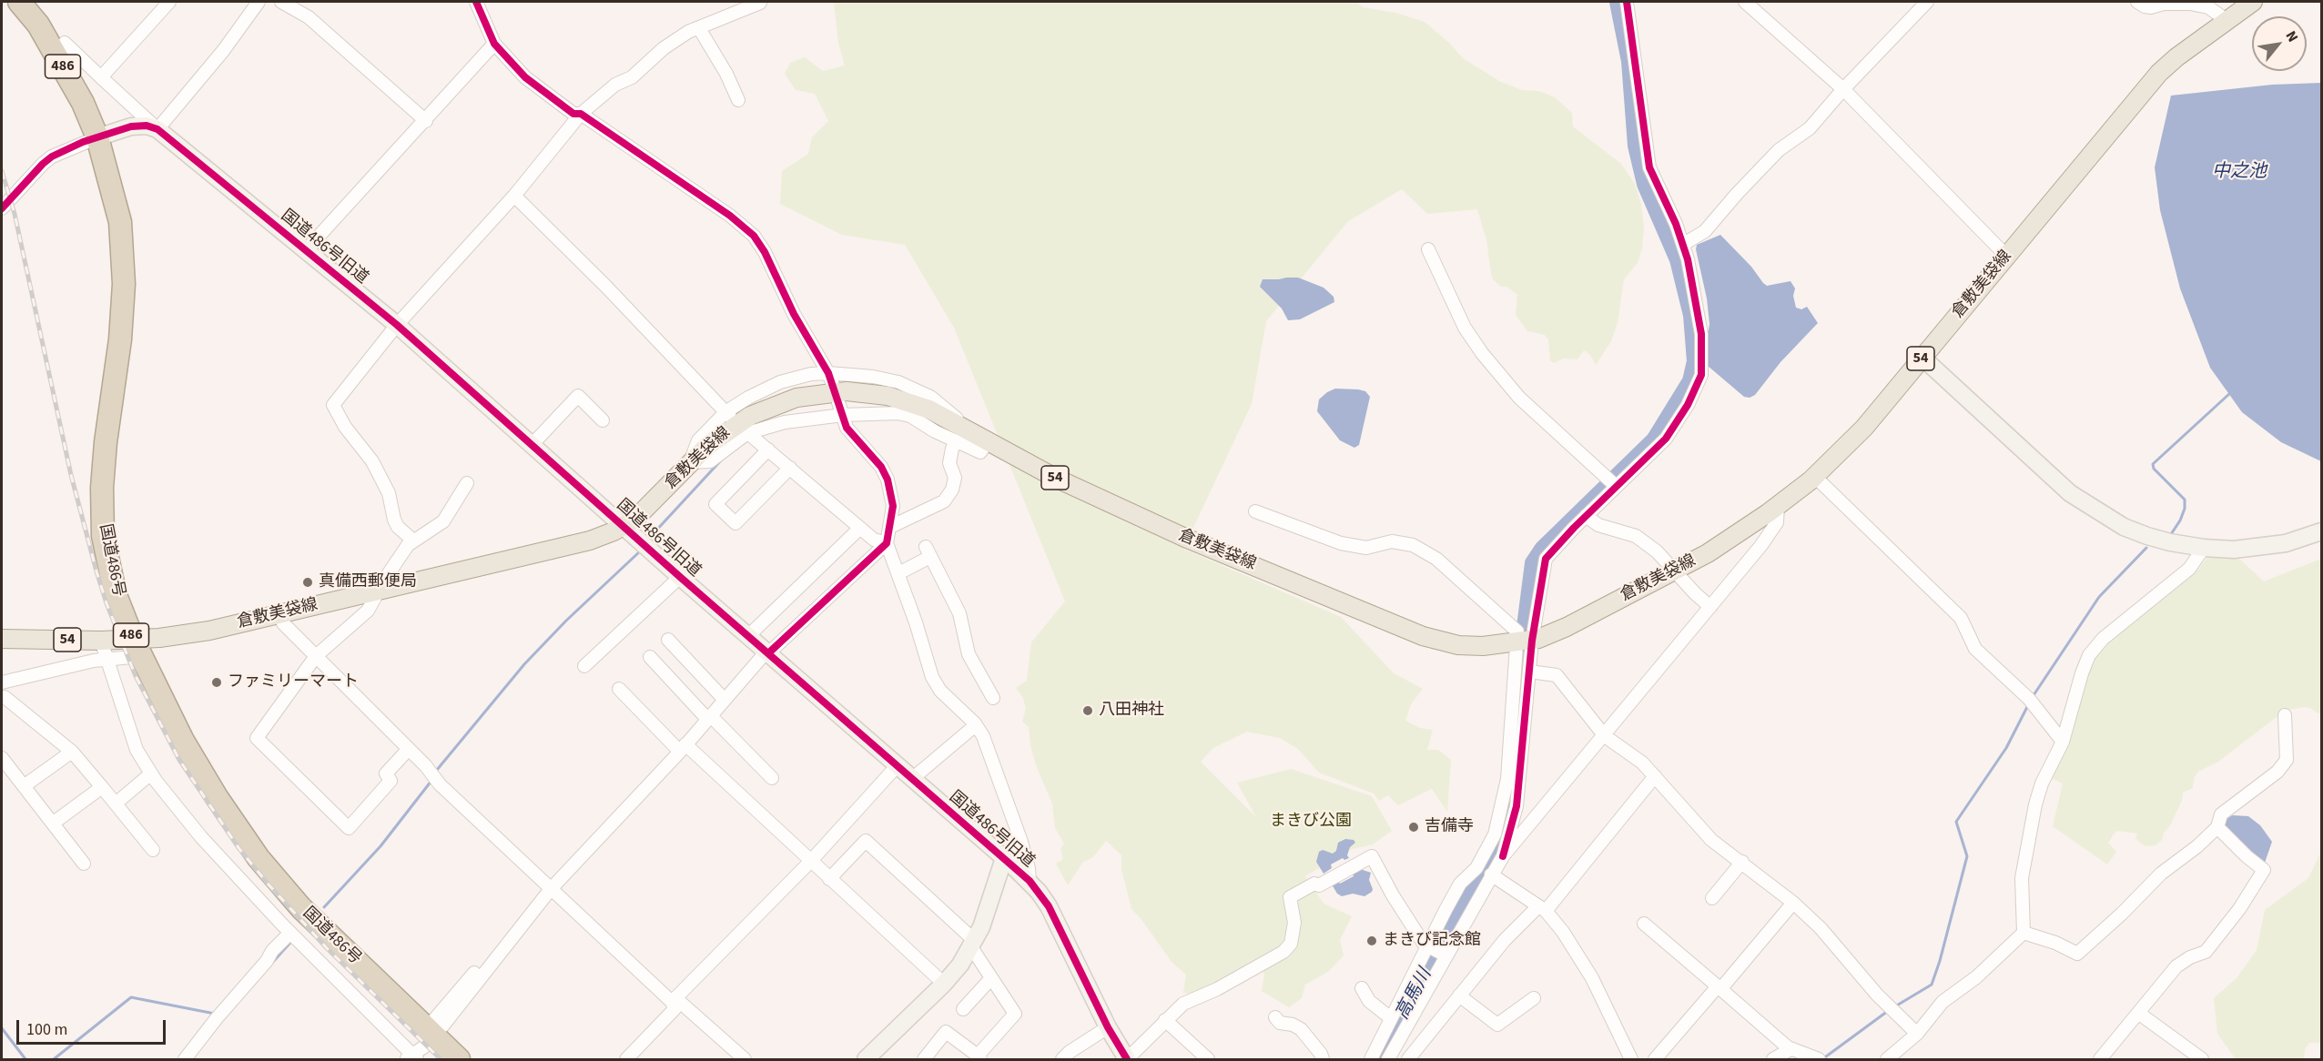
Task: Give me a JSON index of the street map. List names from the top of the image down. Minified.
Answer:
{"streets":{"highway":["486","国道486号"],"main road":["倉敷美袋線","54"],"street":["国道486号旧道"]},"crossings":[["国道486号旧道","倉敷美袋線"],["倉敷美袋線","国道486号"]],"water":["中之池","高馬川"],"parks":["まきび公園"],"places":["真備西郵便局","ファミリーマート","八田神社","吉備寺","まきび記念館"],"scale_bar":"100 m","north":"top right"}
